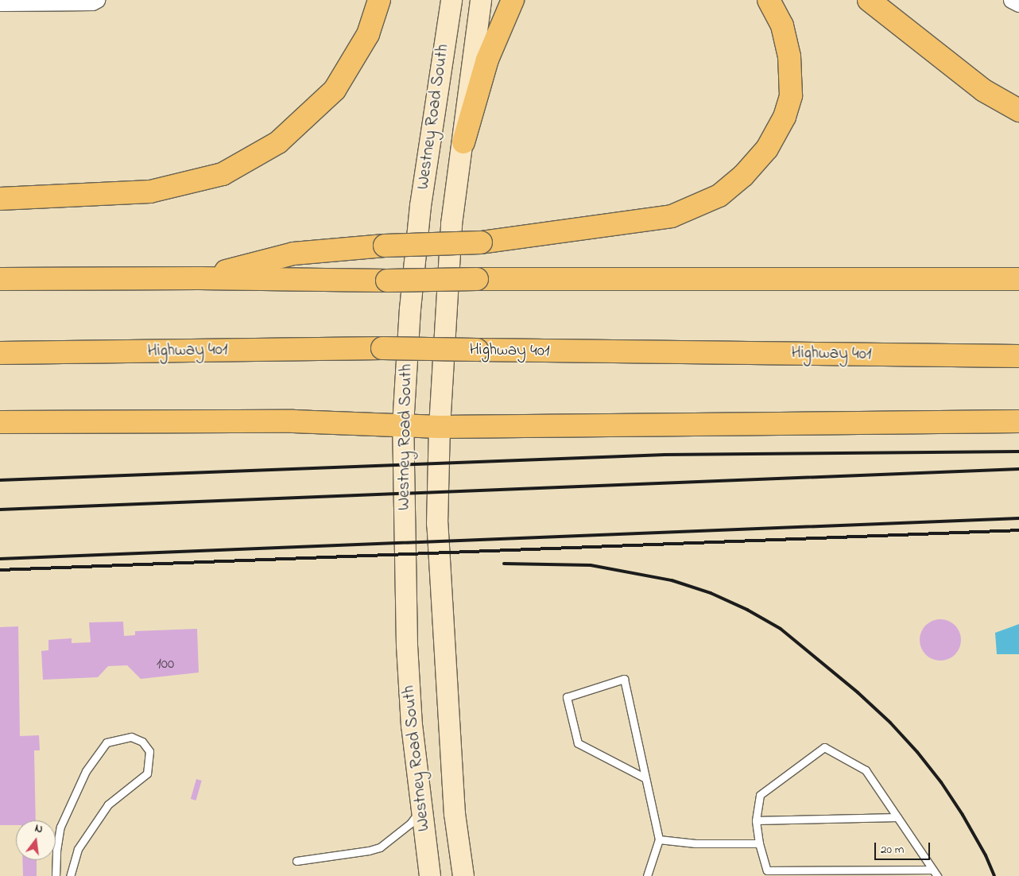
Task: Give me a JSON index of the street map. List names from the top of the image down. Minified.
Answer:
{"streets":{"highway":["Highway 401"],"main road":["Westney Road South"]},"house_numbers":["100"],"scale_bar":"20 m","north":"top"}
